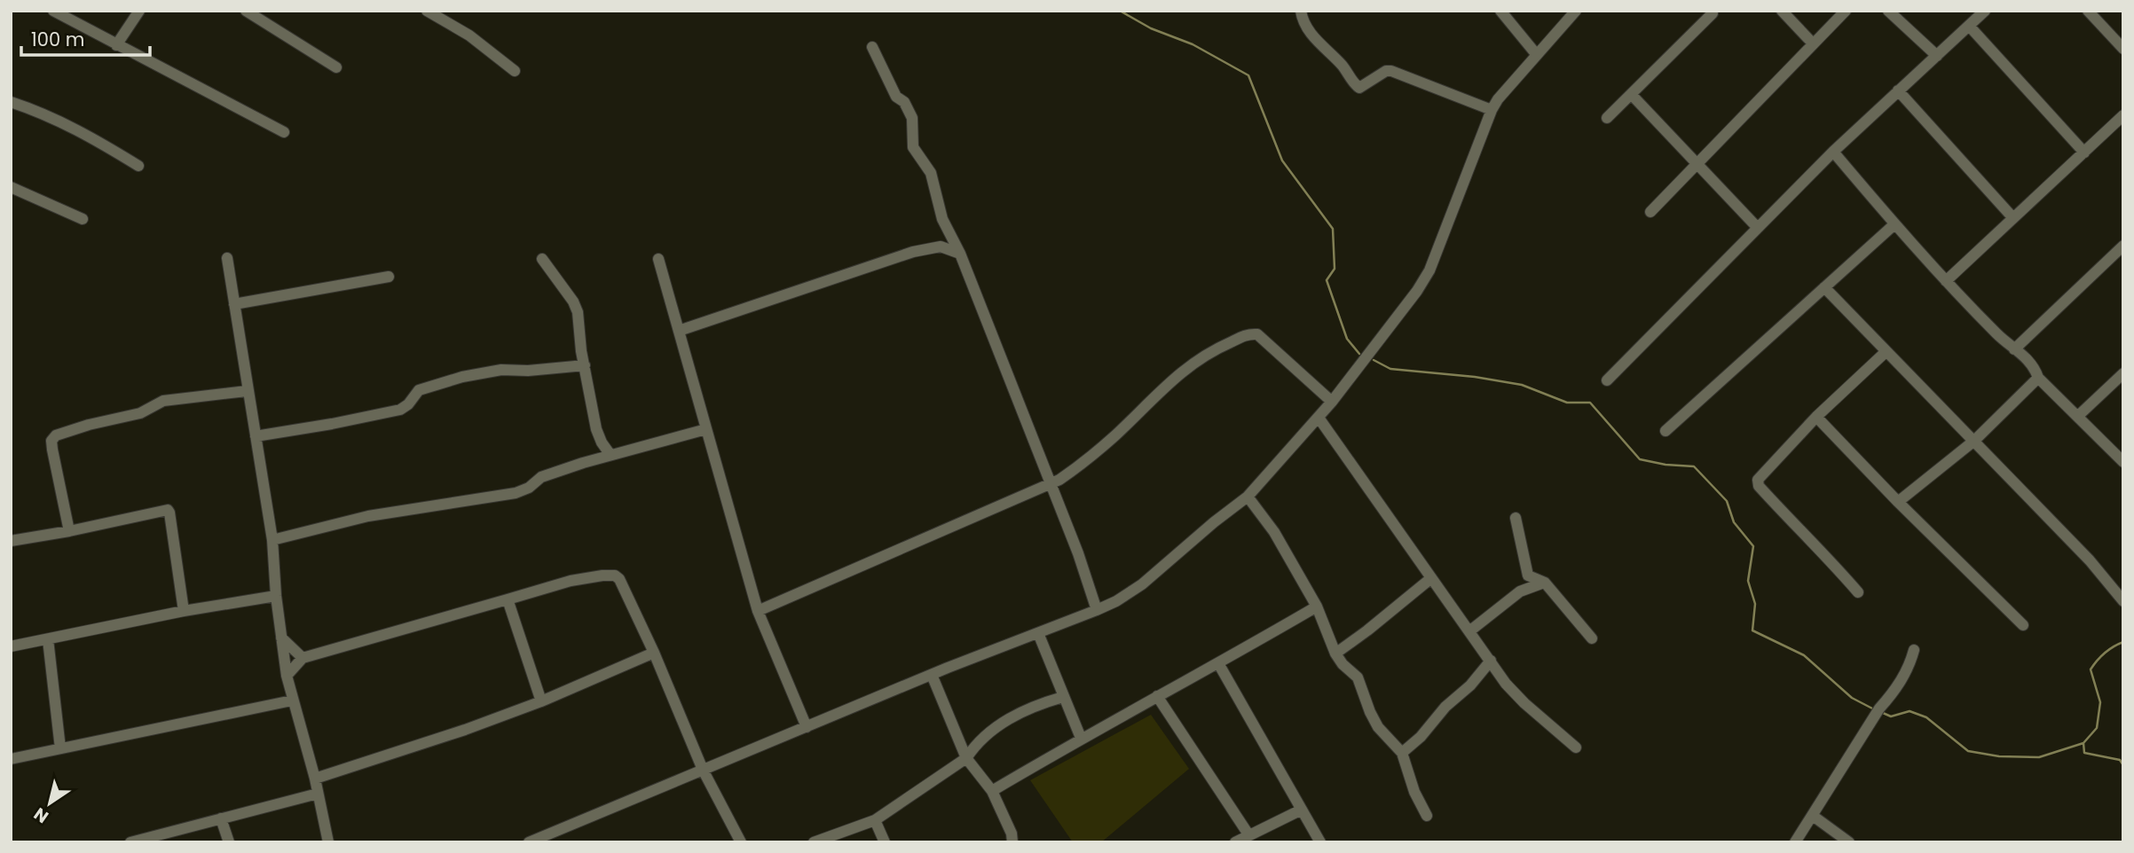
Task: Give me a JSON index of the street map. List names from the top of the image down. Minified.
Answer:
{"scale_bar":"100 m","north":"bottom left"}
